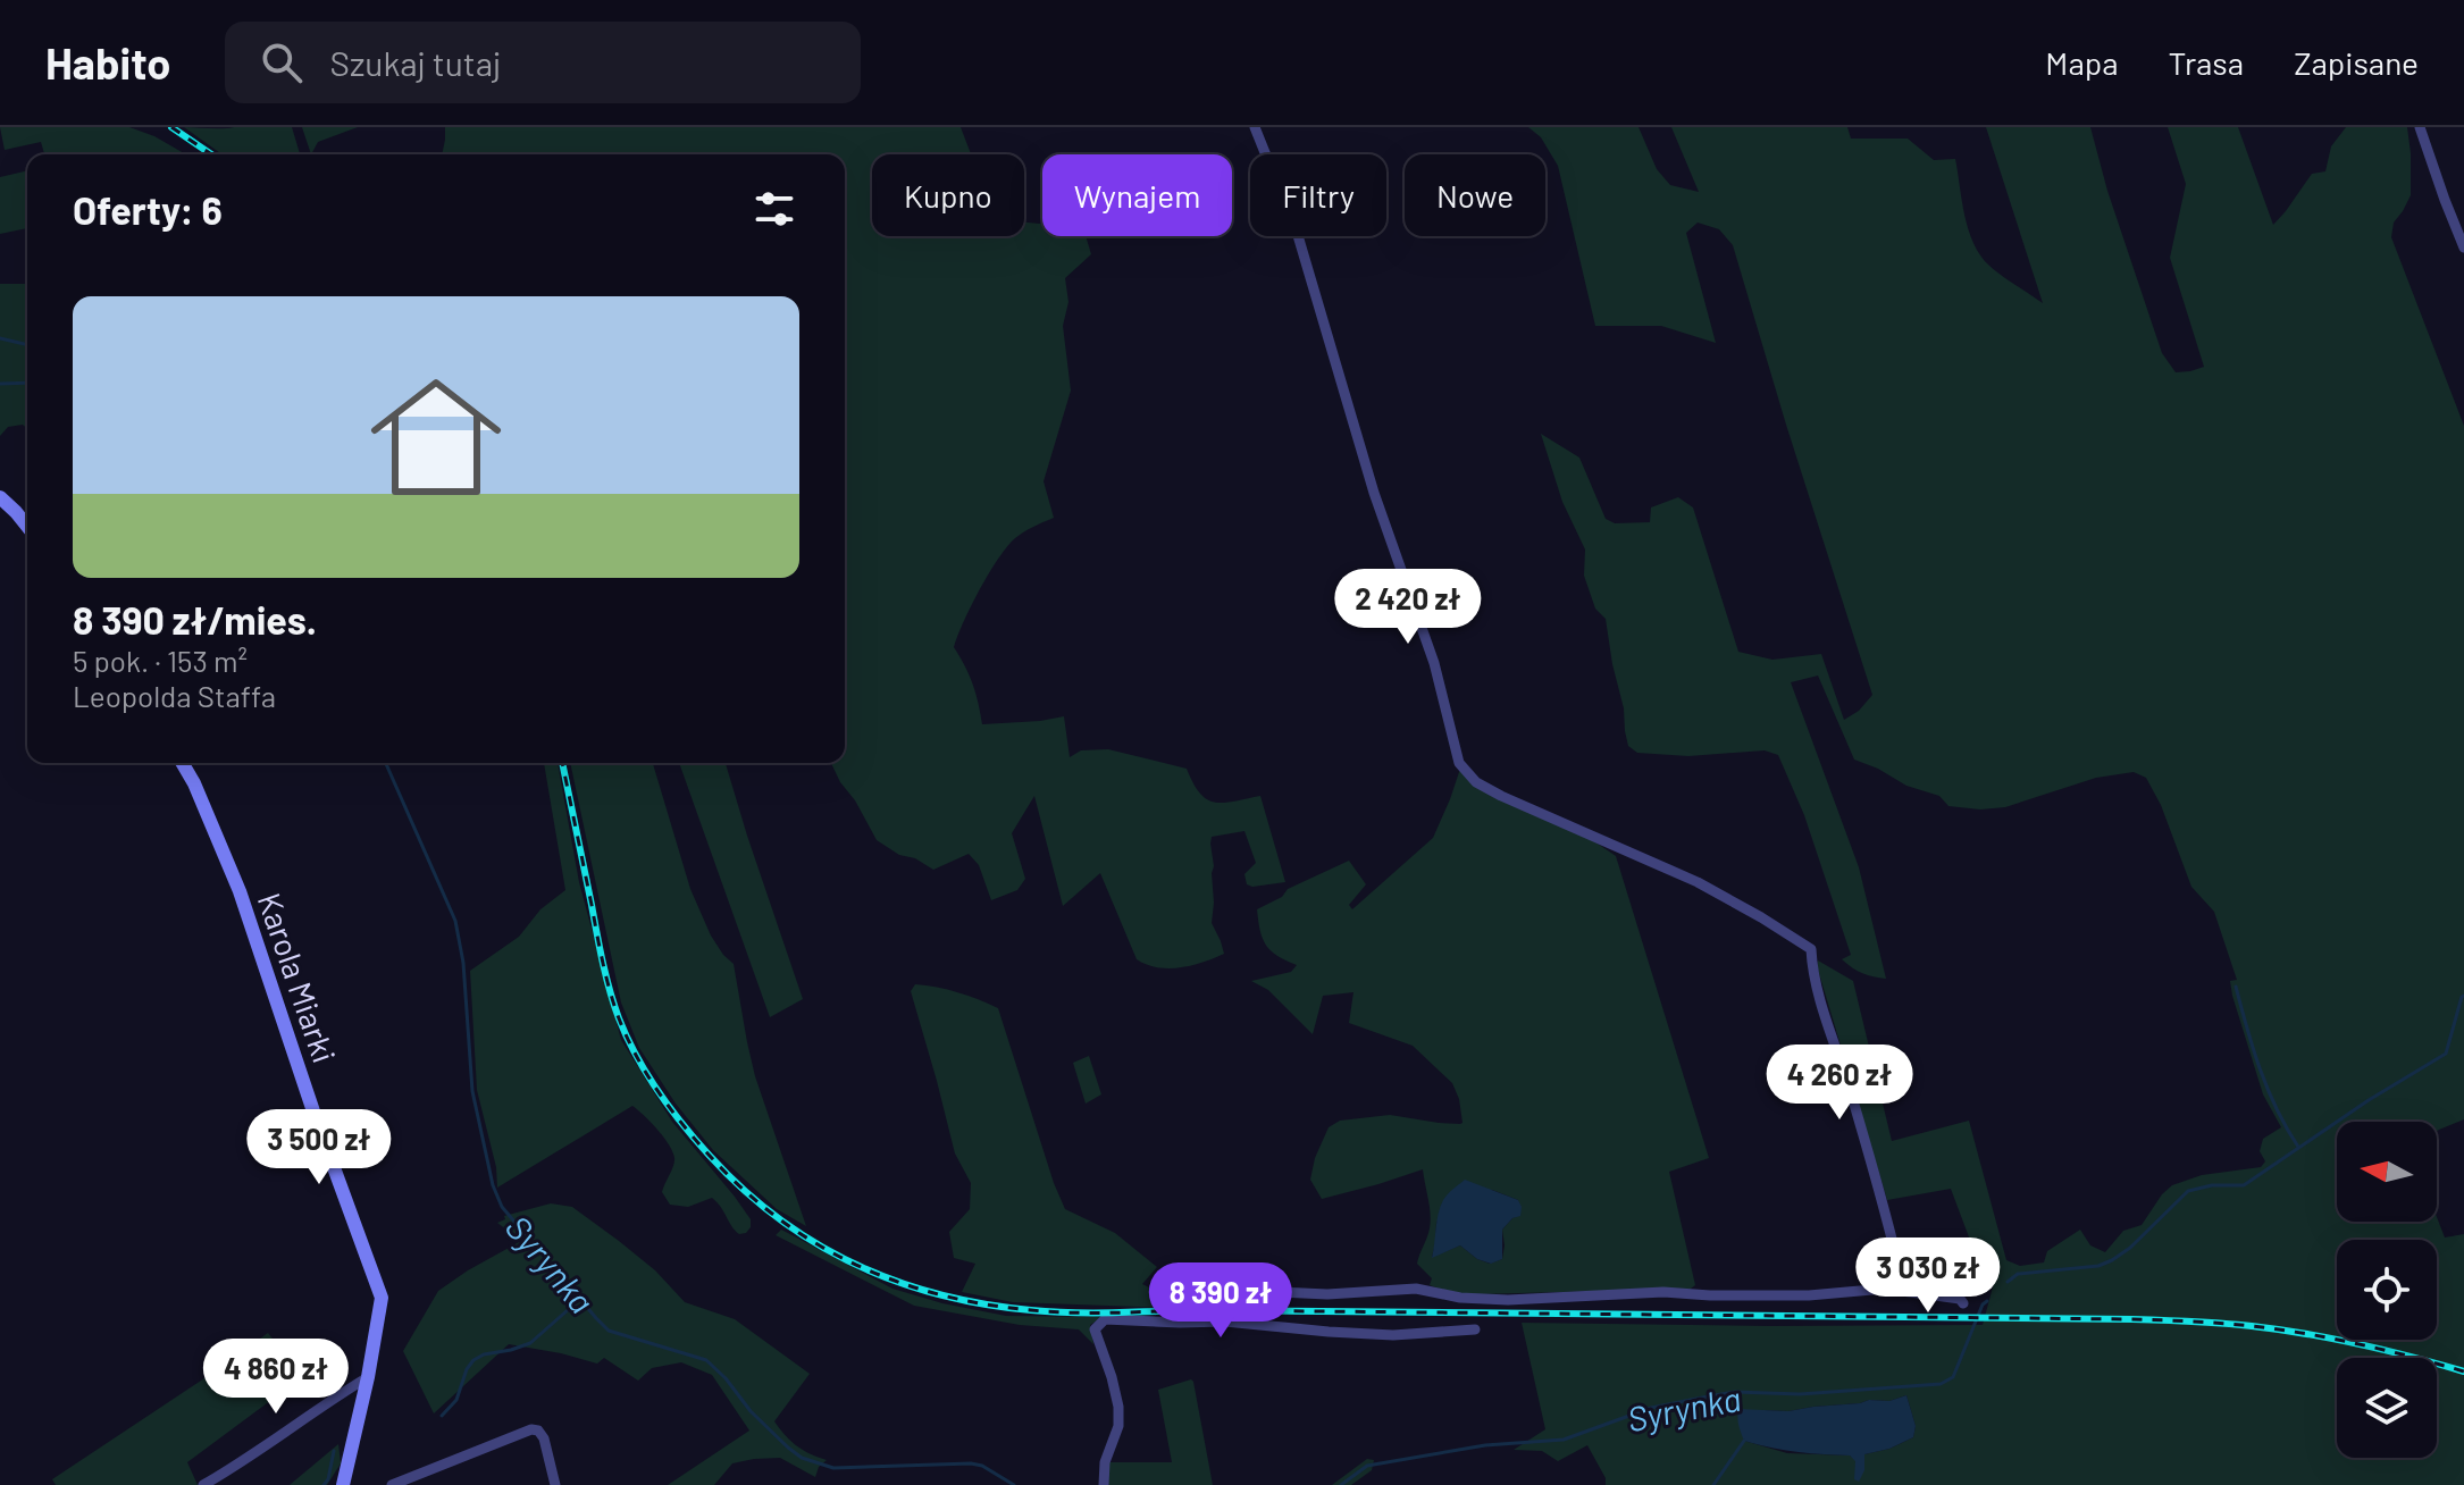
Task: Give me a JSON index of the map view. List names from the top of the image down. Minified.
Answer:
{"streets":{"street":["Karola Miarki"]},"water":["Syrynka"],"north":"left","page":{"header":"Habito","search":"Szukaj tutaj","nav":["Mapa","Trasa","Zapisane"],"chip":["Kupno","Wynajem","Filtry","Nowe"],"heading":"Oferty: 6","list":[{"name":"8 390 zł/mies.","note":"5 pok. · 153 m² · Leopolda Staffa"}],"price":["2 420 zł","4 260 zł","3 500 zł","3 030 zł","8 390 zł","4 860 zł"]}}
